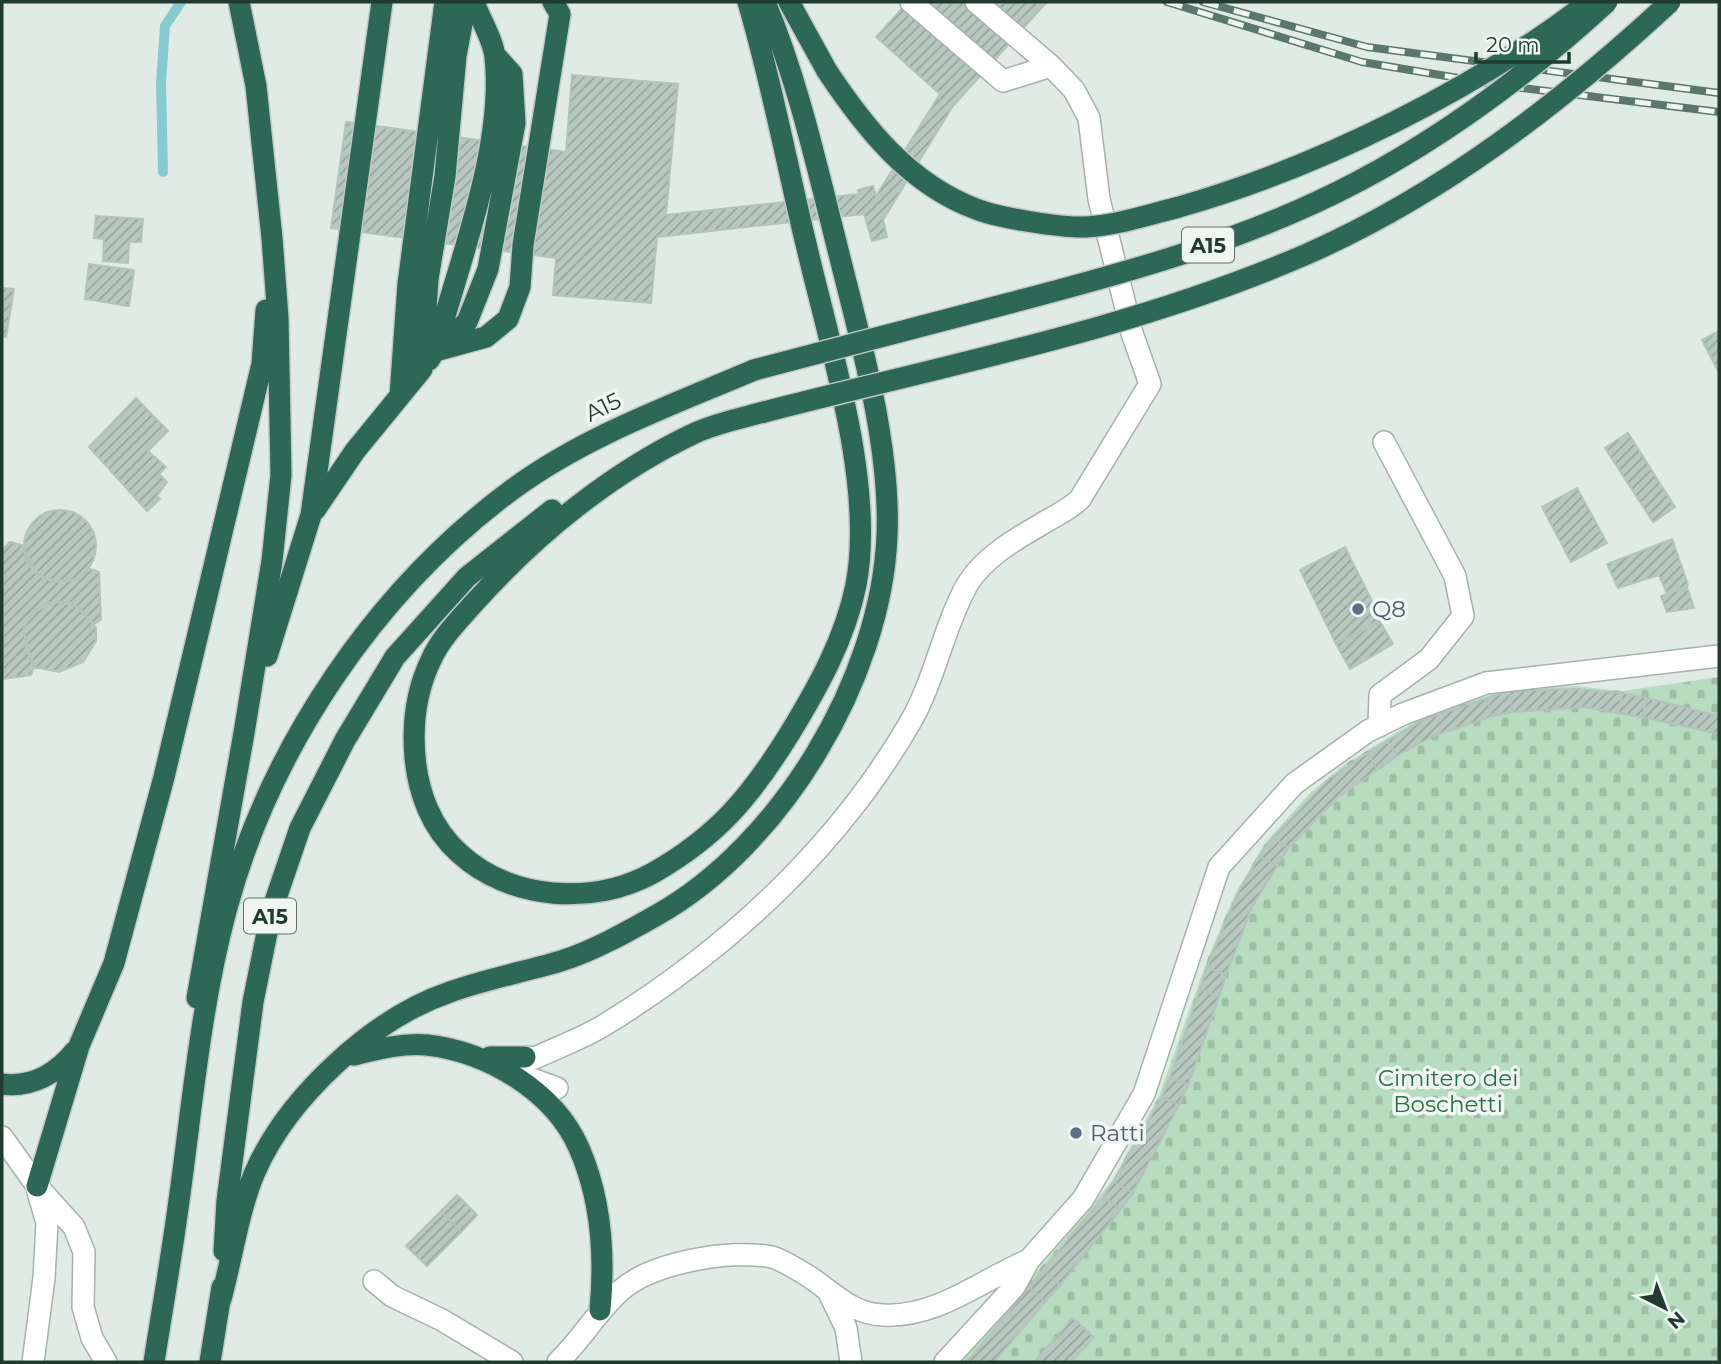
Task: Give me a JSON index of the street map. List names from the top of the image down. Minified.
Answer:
{"streets":{"highway":["A15"]},"parks":["Cimitero dei Boschetti"],"places":["Q8","Ratti"],"scale_bar":"20 m","north":"bottom right"}
